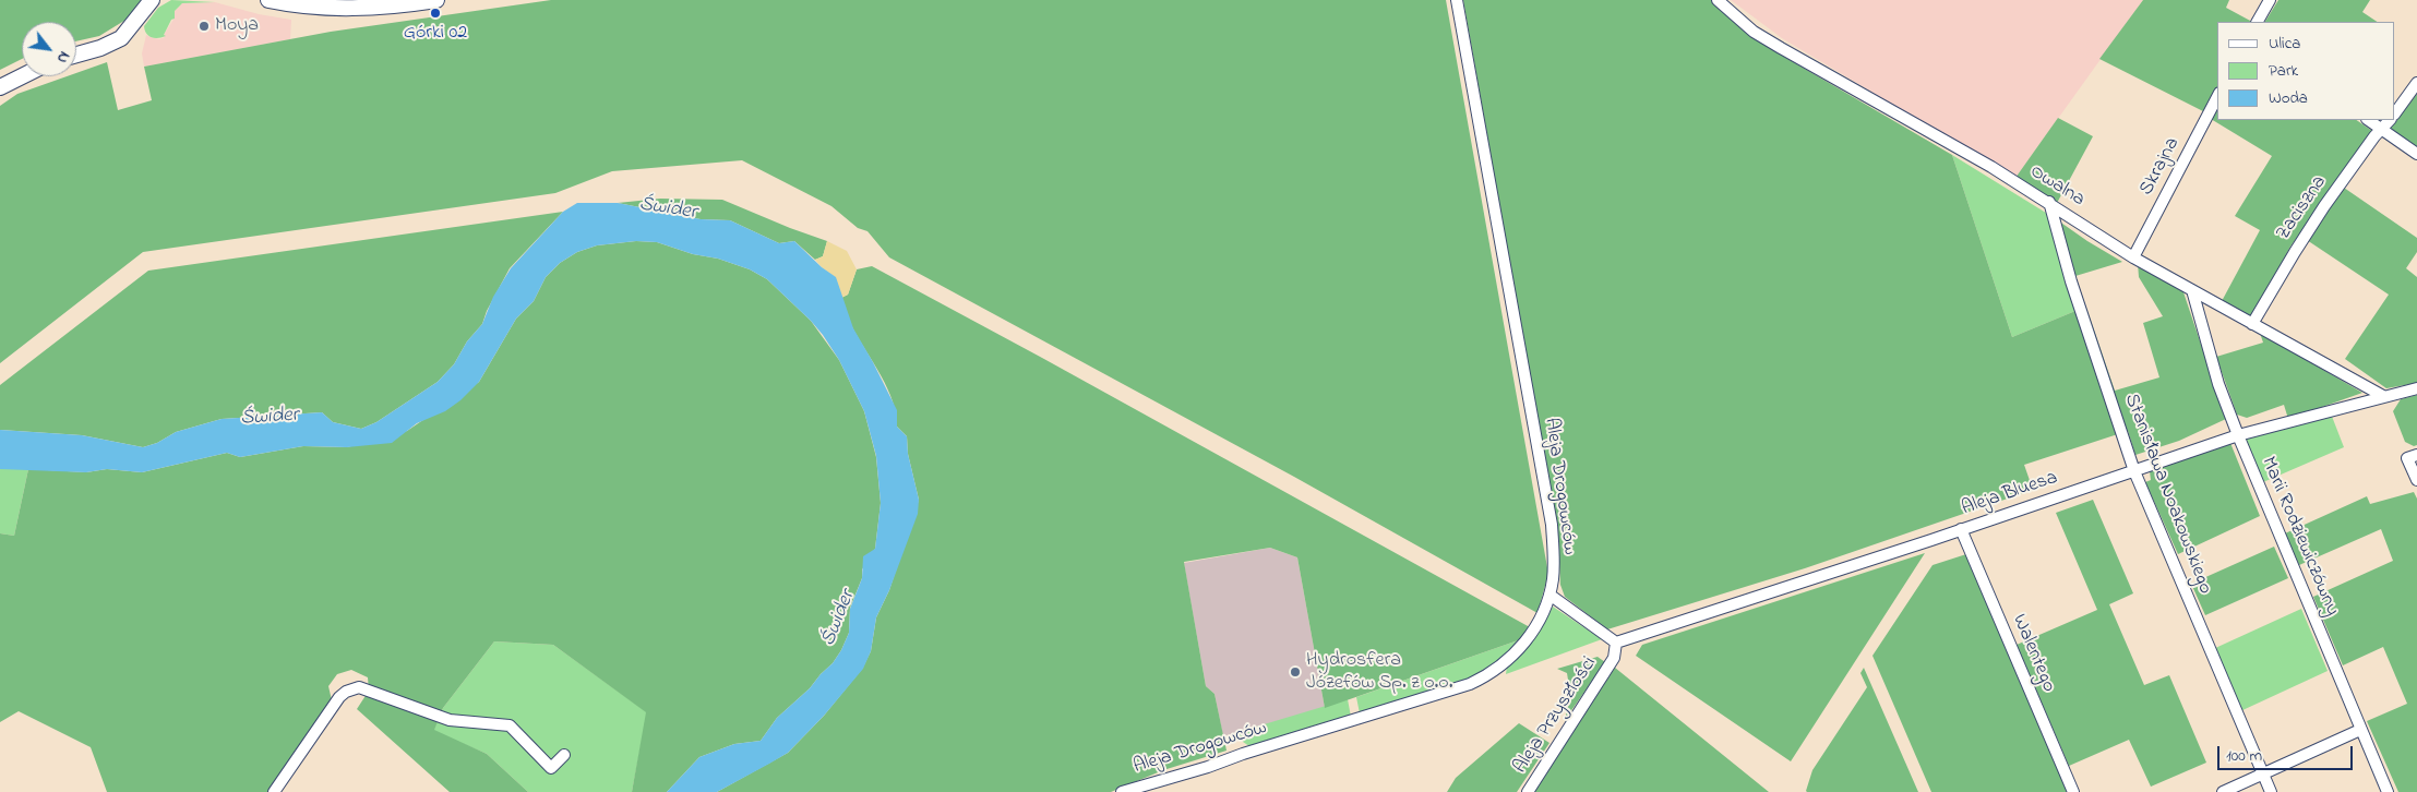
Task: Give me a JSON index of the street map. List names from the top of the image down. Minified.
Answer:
{"streets":{"street":["Skrajna","Owalna","Zaciszna","Aleja Drogowców","Aleja Bluesa","Stanisława Noakowskiego","Marii Rodziewiczówny","Walentego","Aleja Przyszłości"]},"crossings":[["Skrajna","Owalna"],["Owalna","Zaciszna"],["Owalna","Aleja Bluesa"],["Owalna","Stanisława Noakowskiego"],["Owalna","Marii Rodziewiczówny"],["Aleja Drogowców","Aleja Przyszłości"],["Aleja Bluesa","Stanisława Noakowskiego"],["Aleja Bluesa","Marii Rodziewiczówny"],["Aleja Bluesa","Walentego"],["Aleja Bluesa","Aleja Przyszłości"]],"water":["Świder"],"places":["Górki 02","Moya","Hydrosfera Józefów Sp. z o.o."],"legend":["Ulica","Park","Woda"],"scale_bar":"100 m","north":"bottom right"}
